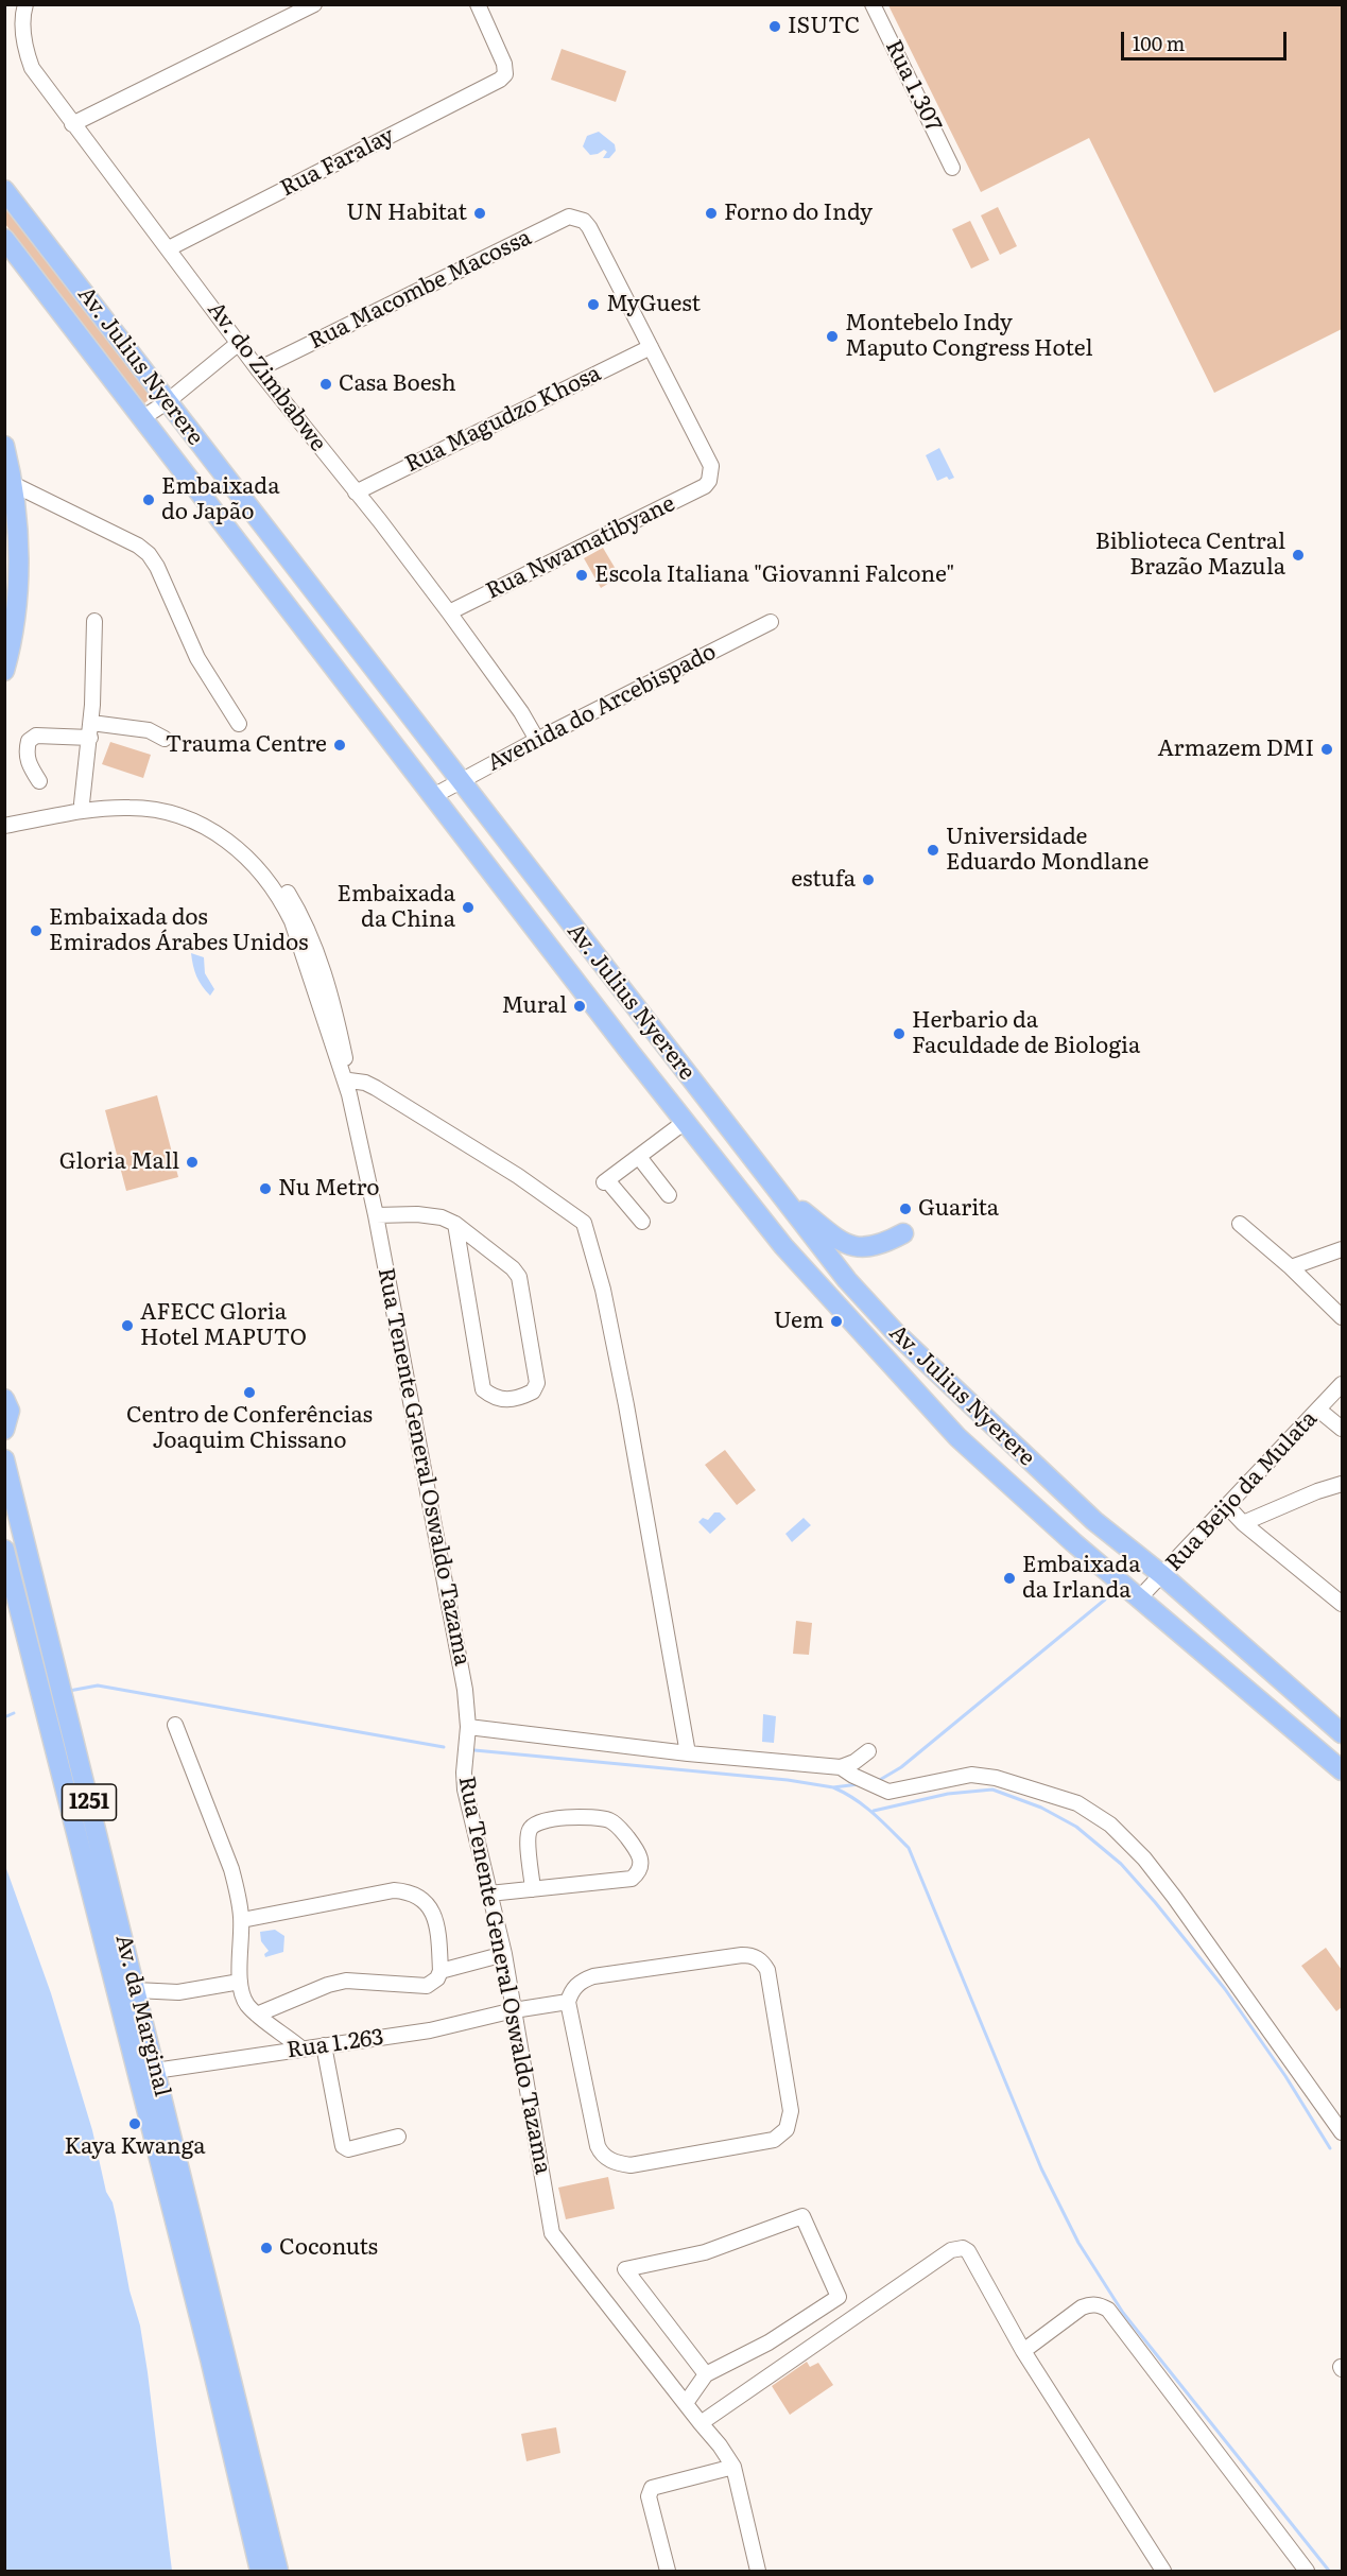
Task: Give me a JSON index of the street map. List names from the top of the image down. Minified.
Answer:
{"streets":{"main road":["Av. Julius Nyerere","1251","Av. da Marginal"],"street":["Rua 1.307","Rua Faralay","Rua Macombe Macossa","Av. do Zimbabwe","Rua Magudzo Khosa","Rua Nwamatibyane","Avenida do Arcebispado","Rua Tenente General Oswaldo Tazama","Rua Beijo da Mulata","Rua 1.263"]},"crossings":[["Rua Faralay","Av. do Zimbabwe"],["Rua Macombe Macossa","Av. do Zimbabwe"],["Rua Macombe Macossa","Rua Magudzo Khosa"],["Rua Macombe Macossa","Rua Nwamatibyane"],["Av. Julius Nyerere","Avenida do Arcebispado"],["Av. Julius Nyerere","Rua Beijo da Mulata"],["Av. do Zimbabwe","Rua Magudzo Khosa"],["Av. do Zimbabwe","Rua Nwamatibyane"],["Av. do Zimbabwe","Avenida do Arcebispado"],["Rua Magudzo Khosa","Rua Nwamatibyane"],["Rua Tenente General Oswaldo Tazama","Rua 1.263"],["Av. da Marginal","Rua 1.263"]],"places":["ISUTC","UN Habitat","Forno do Indy","MyGuest","Montebelo Indy Maputo Congress Hotel","Casa Boesh","Embaixada do Japão","Biblioteca Central Brazão Mazula","Escola Italiana \"Giovanni Falcone\"","Trauma Centre","Armazem DMI","Universidade Eduardo Mondlane","estufa","Embaixada da China","Embaixada dos Emirados Árabes Unidos","Mural","Herbario da Faculdade de Biologia","Gloria Mall","Nu Metro","Guarita","Uem","AFECC Gloria Hotel MAPUTO","Centro de Conferências Joaquim Chissano","Embaixada da Irlanda","Kaya Kwanga","Coconuts"],"scale_bar":"100 m"}
